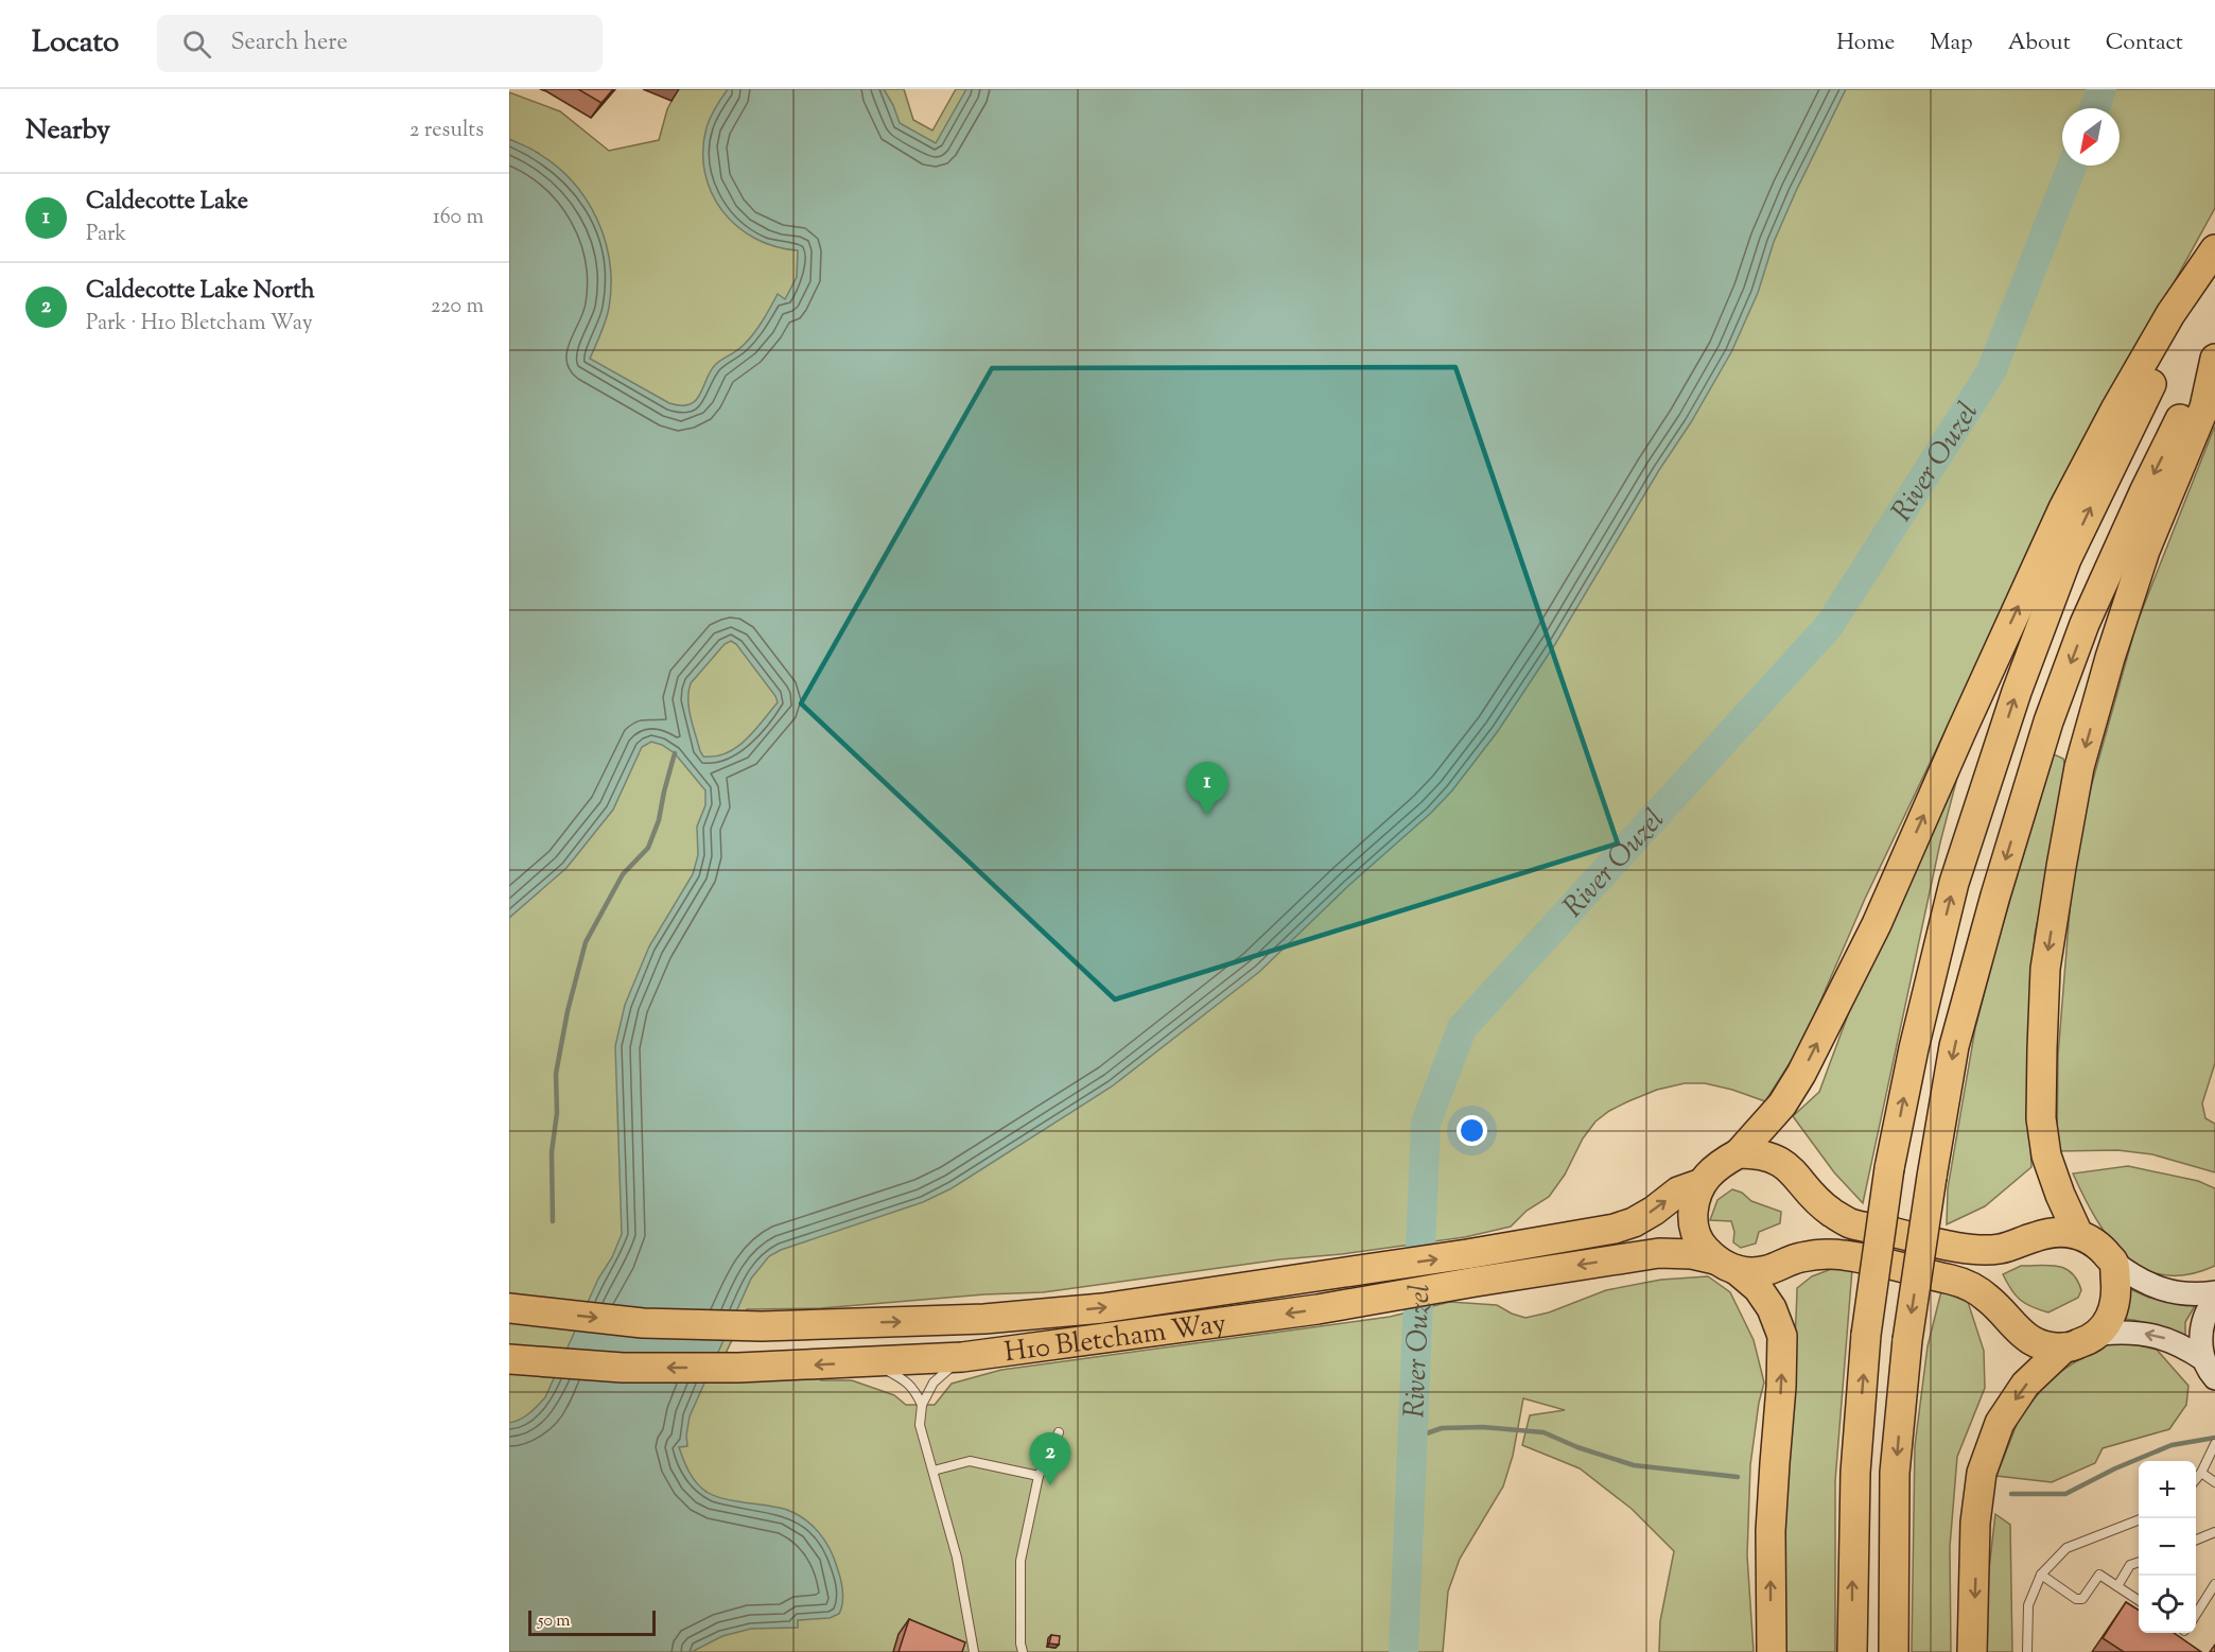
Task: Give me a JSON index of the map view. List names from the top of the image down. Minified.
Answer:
{"streets":{"highway":["H10 Bletcham Way"]},"water":["River Ouzel"],"scale_bar":"50 m","north":"bottom left","page":{"header":"Locato","search":"Search here","nav":["Home","Map","About","Contact"],"heading":["Nearby","2 results"],"list":[{"mark":"1","name":"Caldecotte Lake","note":"Park","value":"160 m"},{"mark":"2","name":"Caldecotte Lake North","note":"Park · H10 Bletcham Way","value":"220 m"}],"pins":["1","2"],"map_buttons":["+","−"],"scale":"50 m"}}
